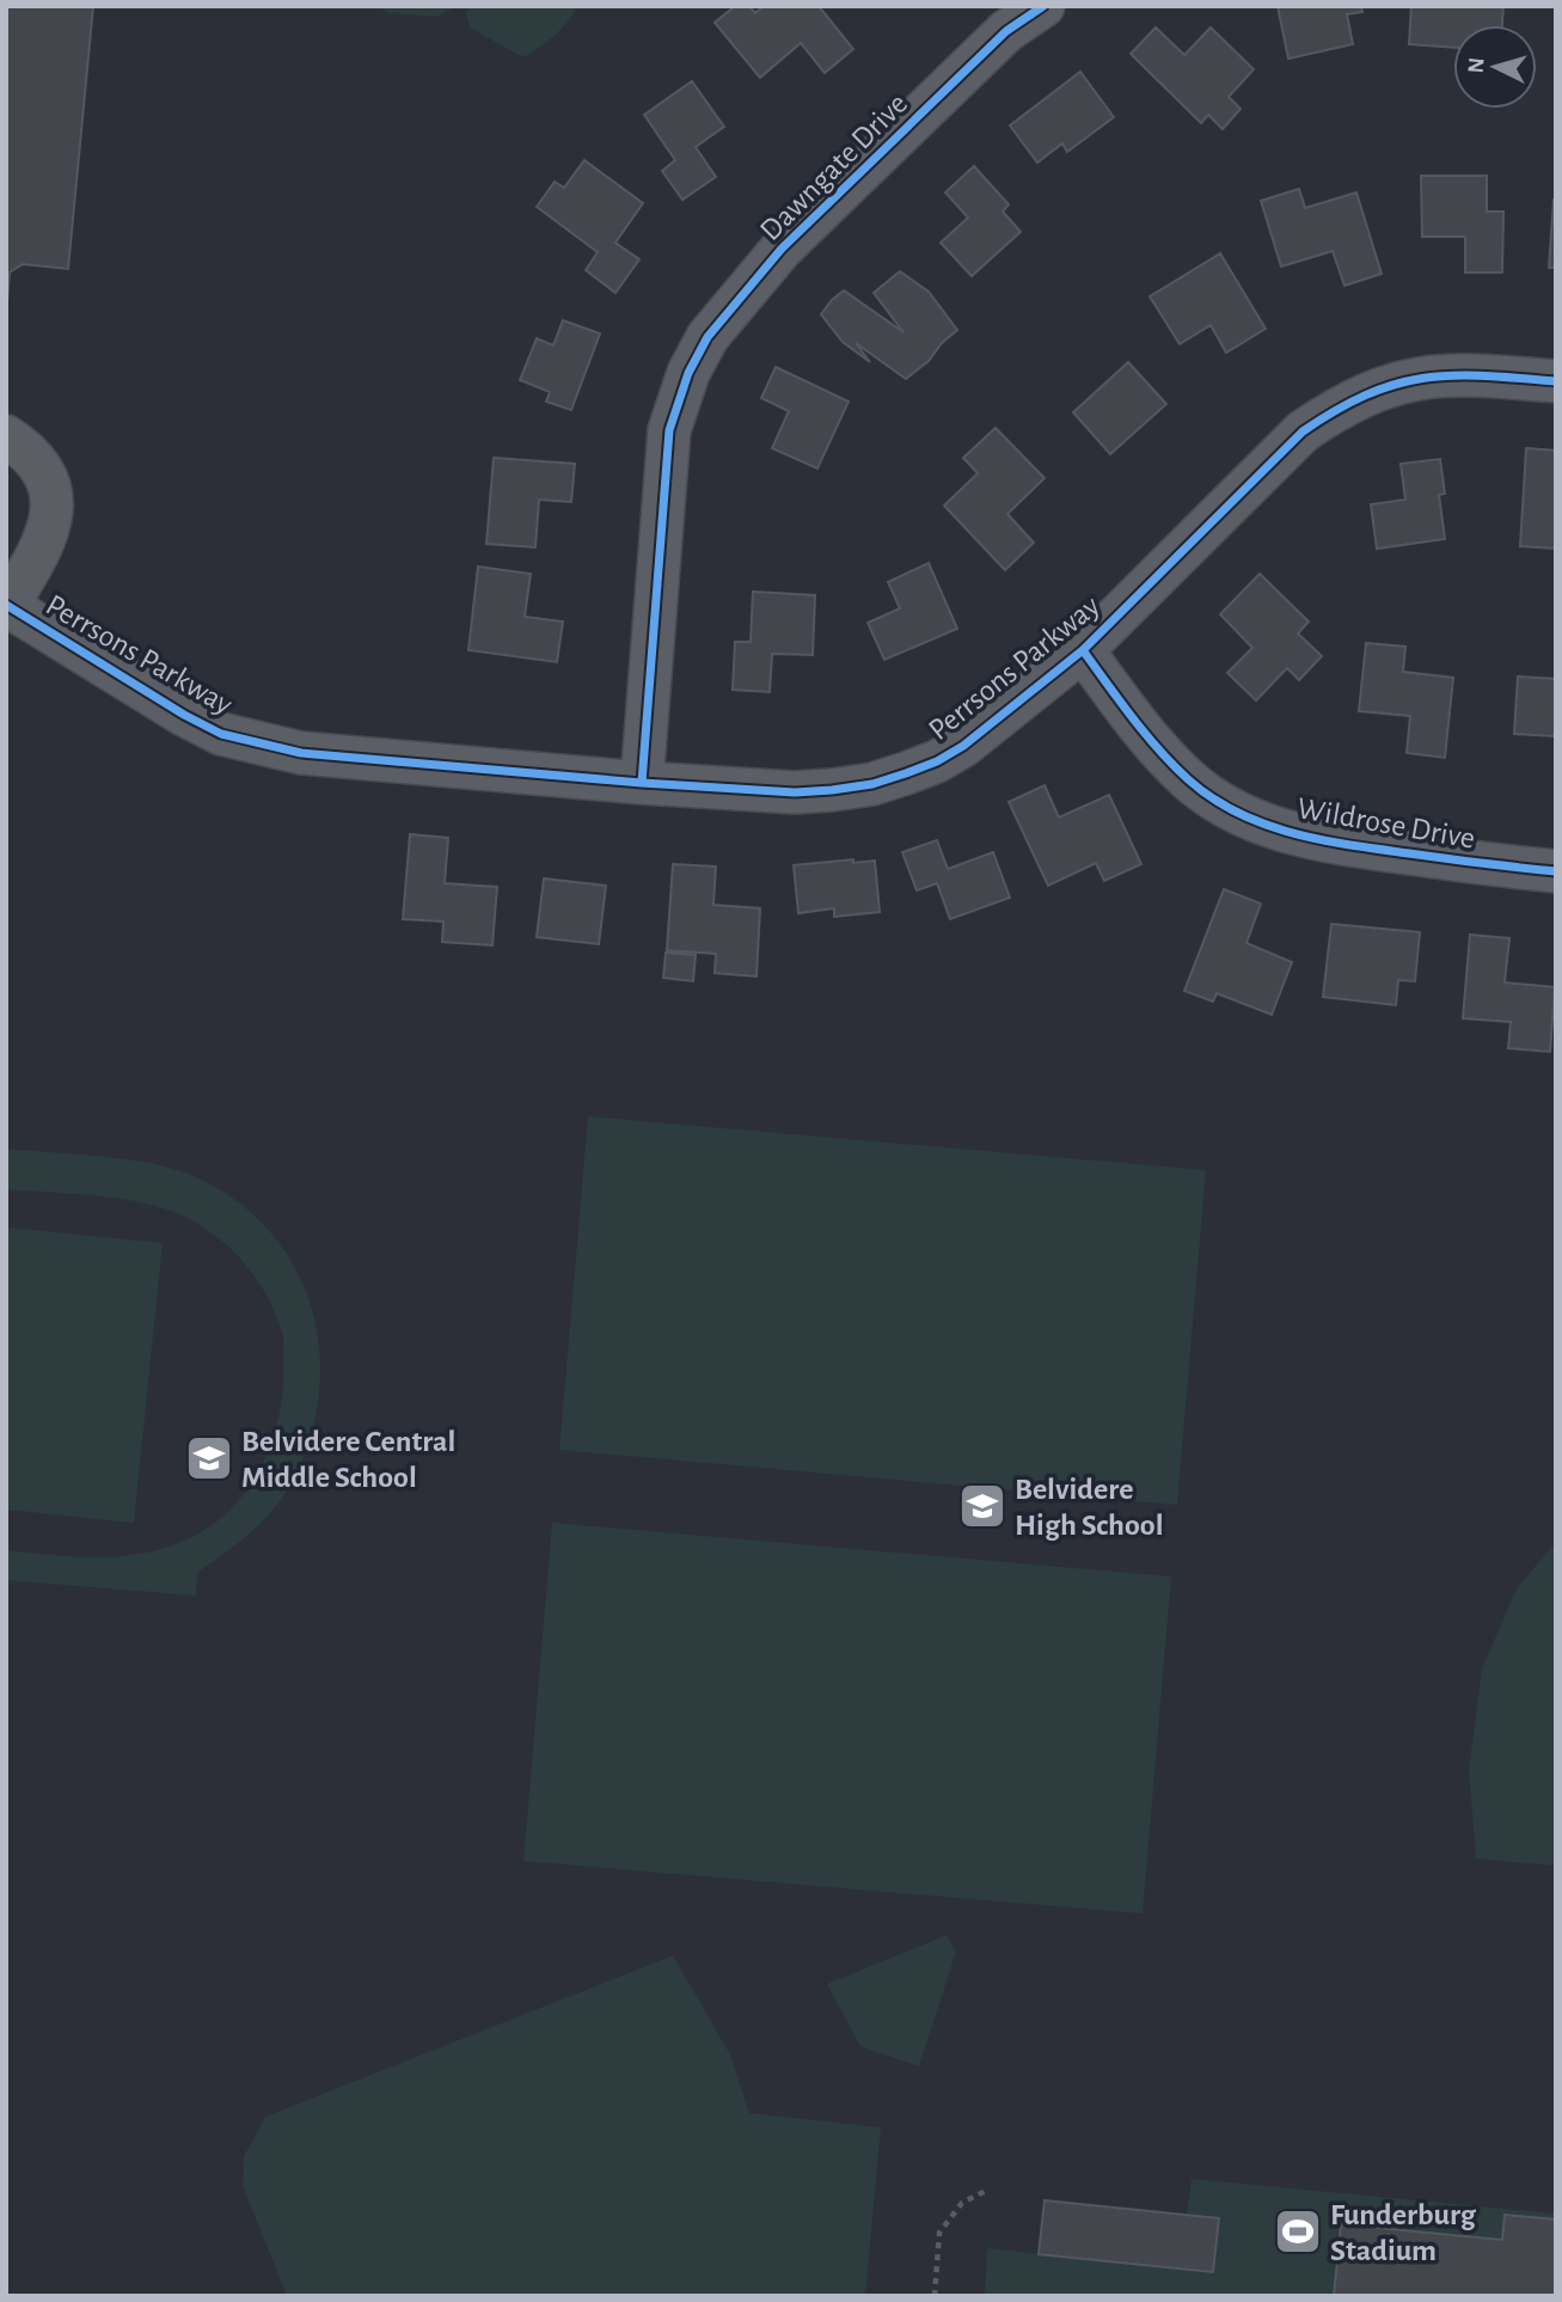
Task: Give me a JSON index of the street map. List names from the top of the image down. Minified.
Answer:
{"streets":{"street":["Dawngate Drive","Perrsons Parkway","Wildrose Drive"]},"crossings":[["Dawngate Drive","Perrsons Parkway"],["Perrsons Parkway","Wildrose Drive"]],"places":{"school or university":["Belvidere Central Middle School","Belvidere High School"],"sports":["Funderburg Stadium"]},"north":"left"}
